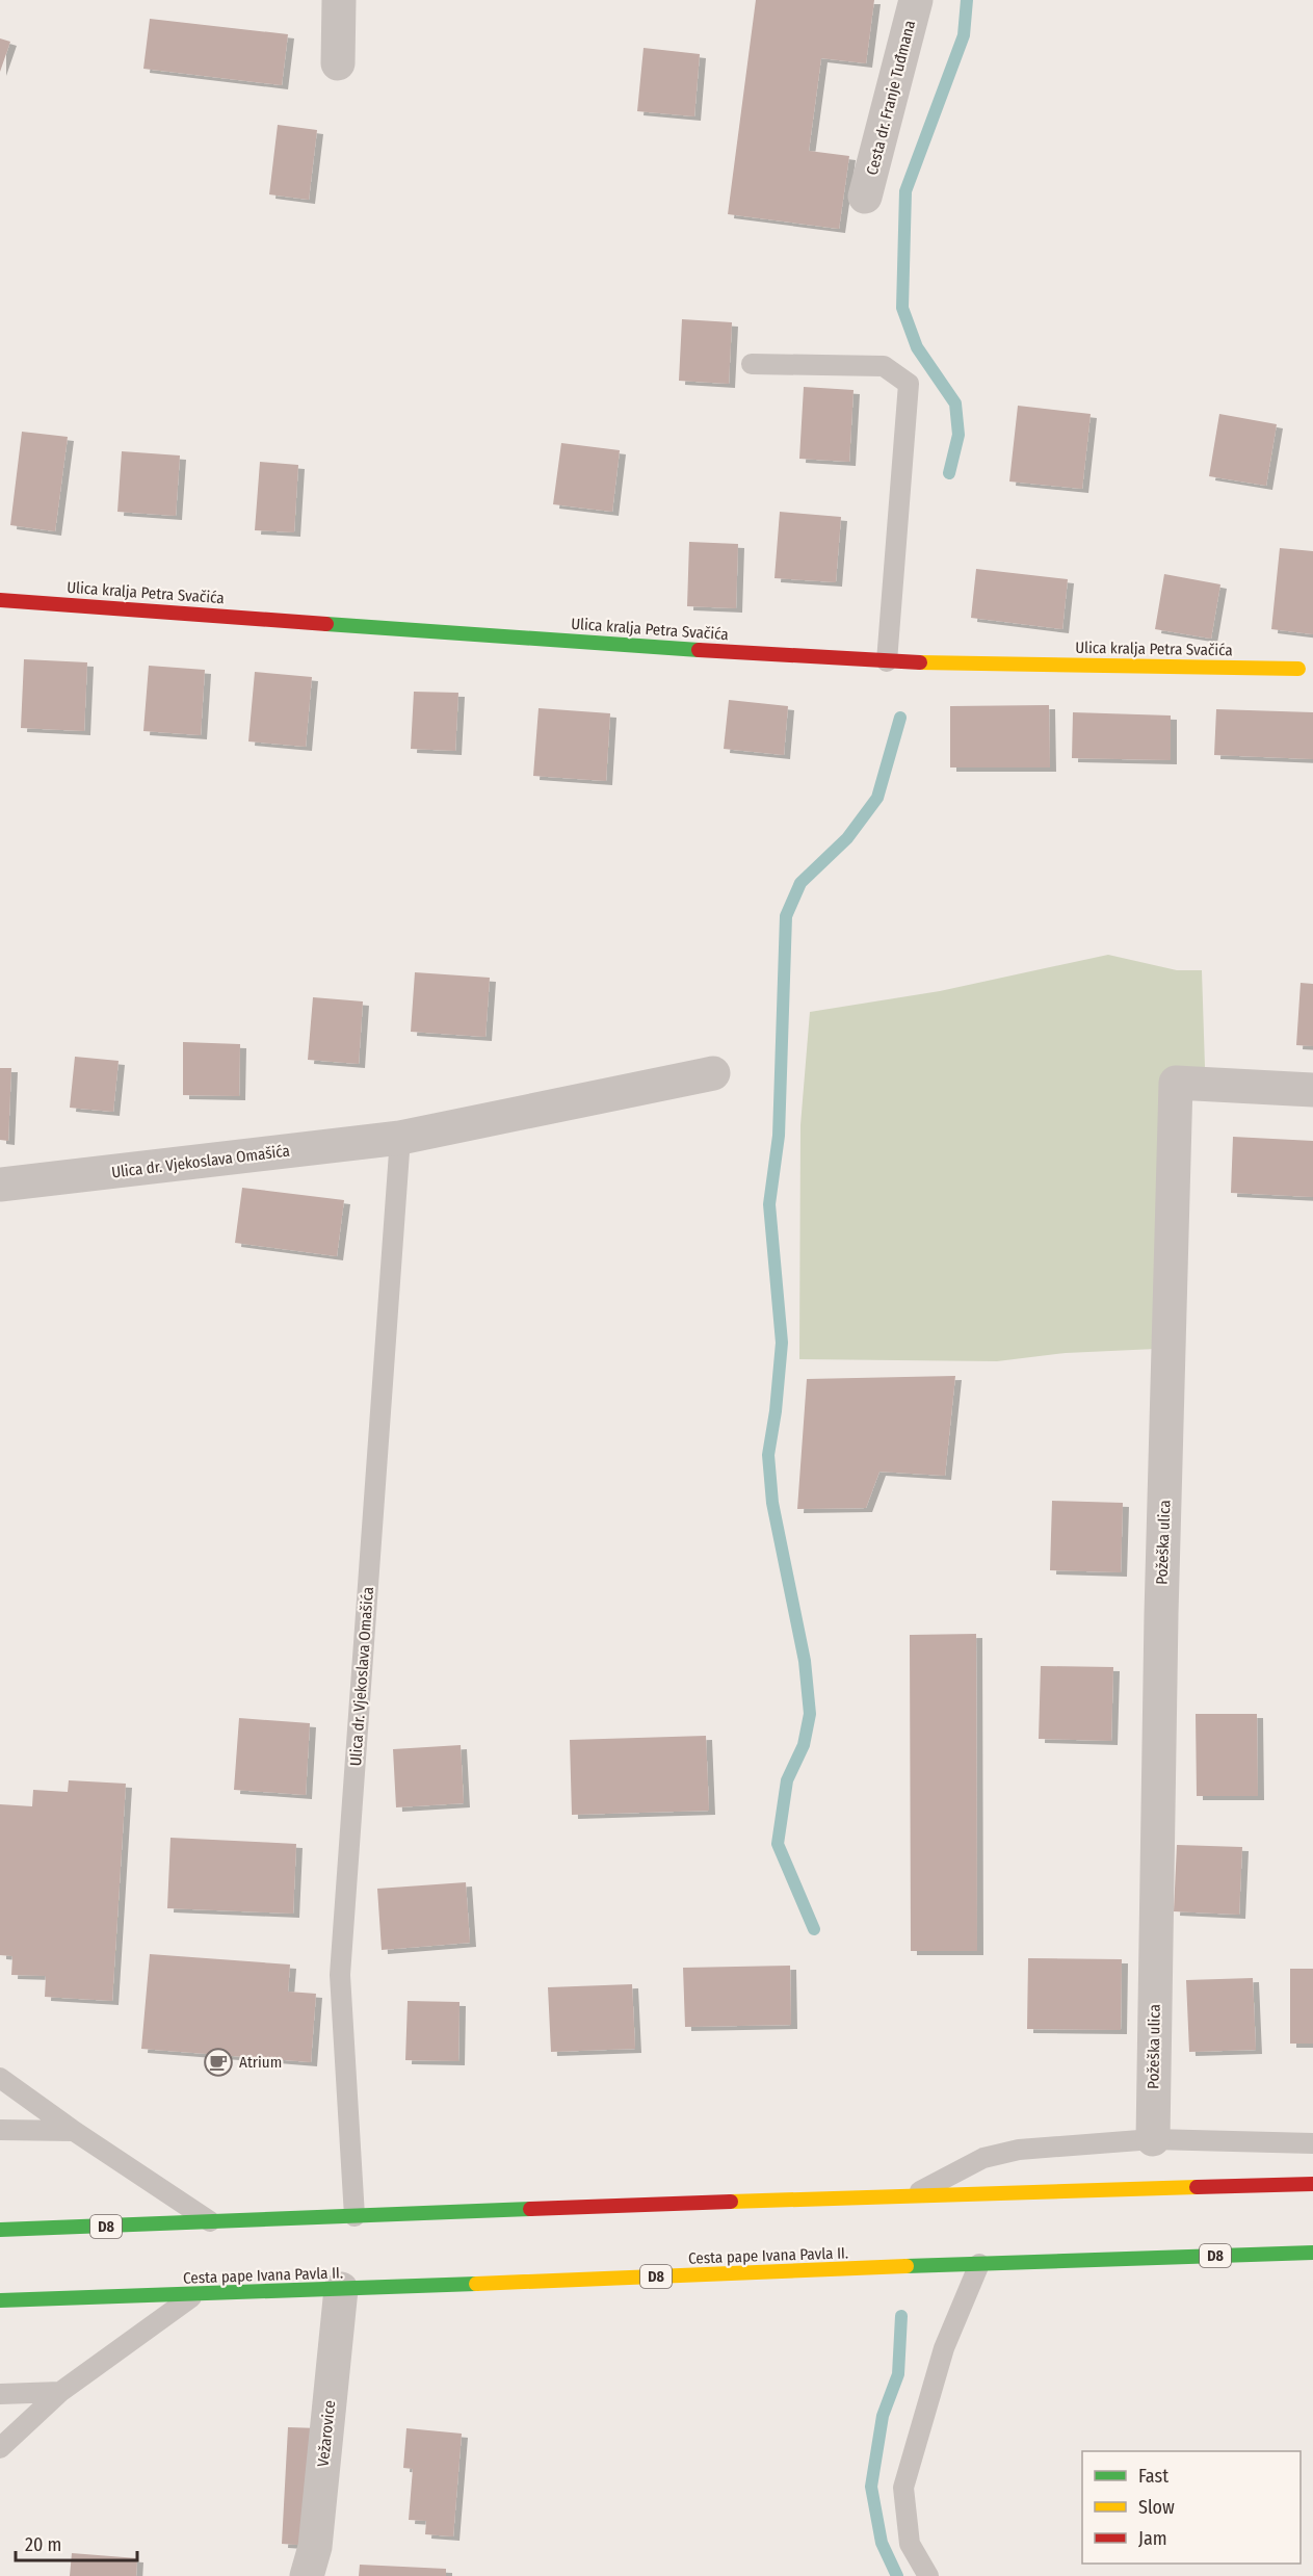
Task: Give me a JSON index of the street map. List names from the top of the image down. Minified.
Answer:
{"streets":{"main road":["Ulica kralja Petra Svačića","D8","Cesta pape Ivana Pavla II."],"street":["Cesta dr. Franje Tuđmana","Ulica dr. Vjekoslava Omašića","Požeška ulica","Vežarovice"]},"crossings":[["Ulica dr. Vjekoslava Omašića","D8"],["Cesta pape Ivana Pavla II.","Vežarovice"]],"places":{"cafe":["Atrium"]},"legend":["Fast","Slow","Jam"],"scale_bar":"20 m"}
